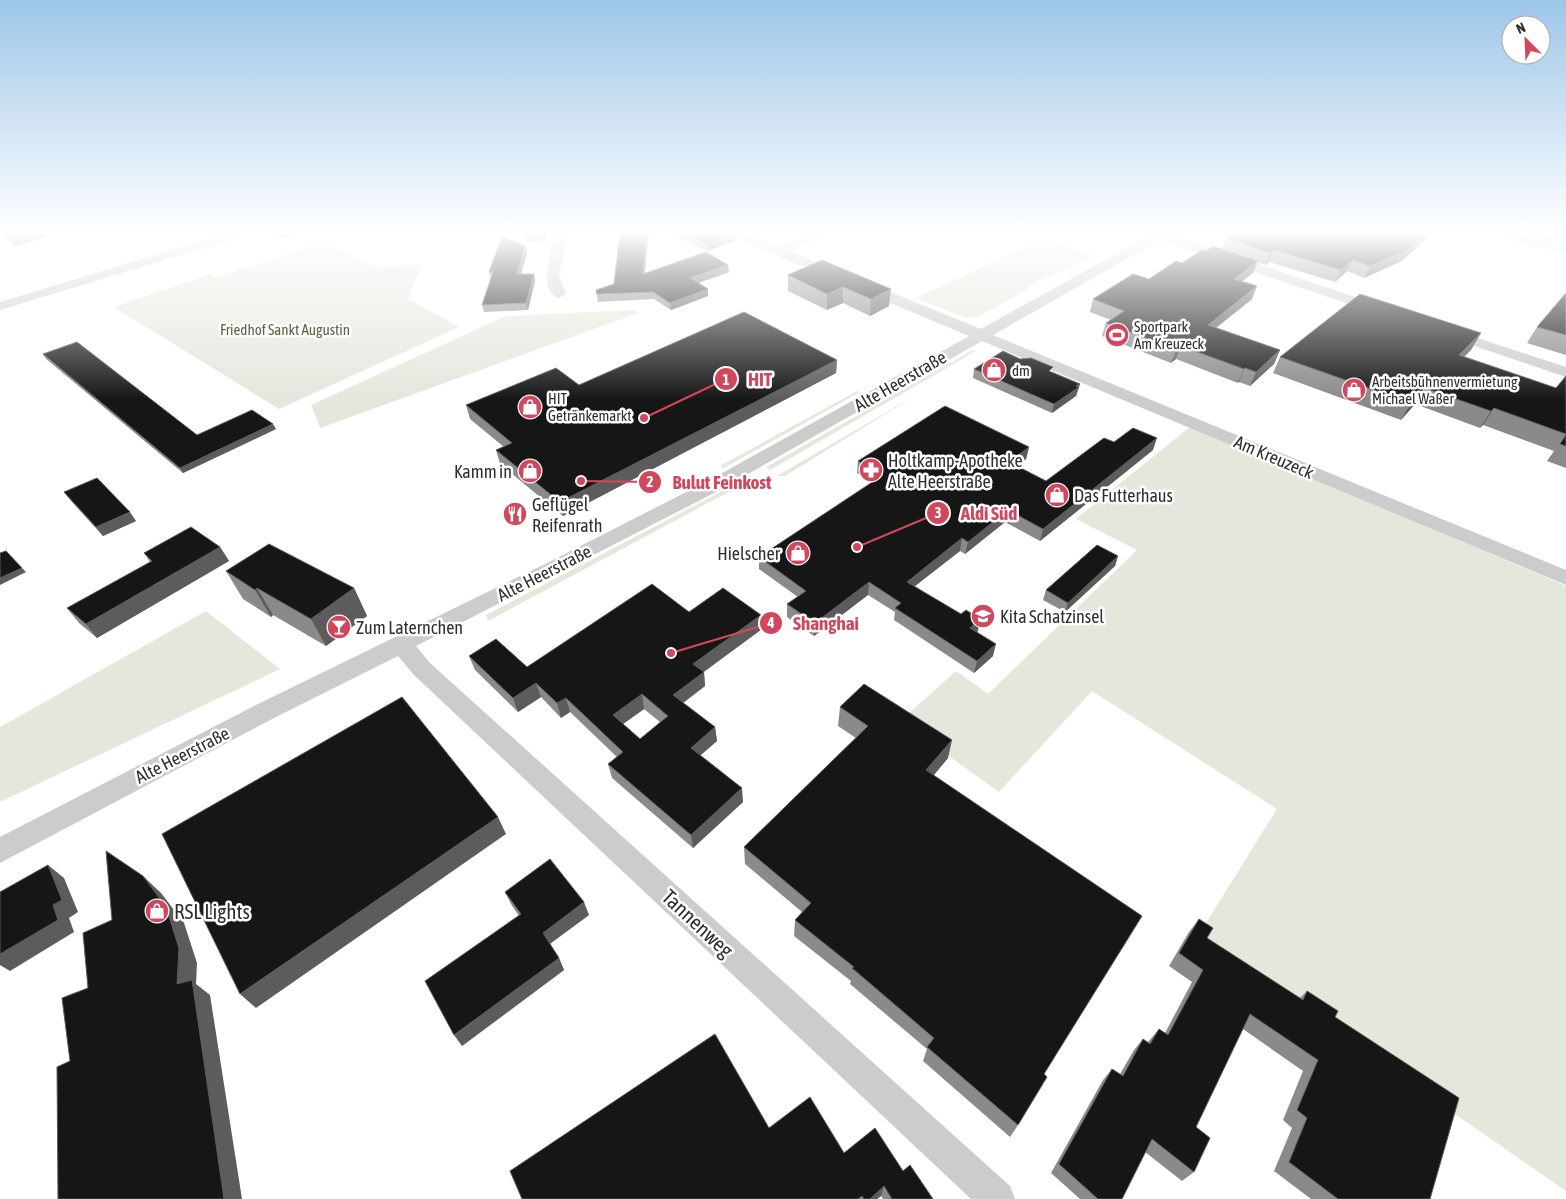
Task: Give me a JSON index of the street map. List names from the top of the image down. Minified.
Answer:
{"streets":{"street":["Alte Heerstraße","Am Kreuzeck","Tannenweg"]},"crossings":[["Alte Heerstraße","Am Kreuzeck"],["Alte Heerstraße","Tannenweg"]],"parks":["Friedhof Sankt Augustin"],"places":{"sports":["Sportpark Am Kreuzeck"],"shop":["dm","Arbeitsbühnenvermietung Michael Waßer","HIT Getränkemarkt","Kamm in","Das Futterhaus","Hielscher","RSL Lights"],"other":["HIT","Bulut Feinkost","Aldi Süd","Shanghai"],"pharmacy":["Holtkamp-Apotheke Alte Heerstraße"],"restaurant":["Geflügel Reifenrath"],"school or university":["Kita Schatzinsel"],"bar":["Zum Laternchen"]},"north":"top left"}
